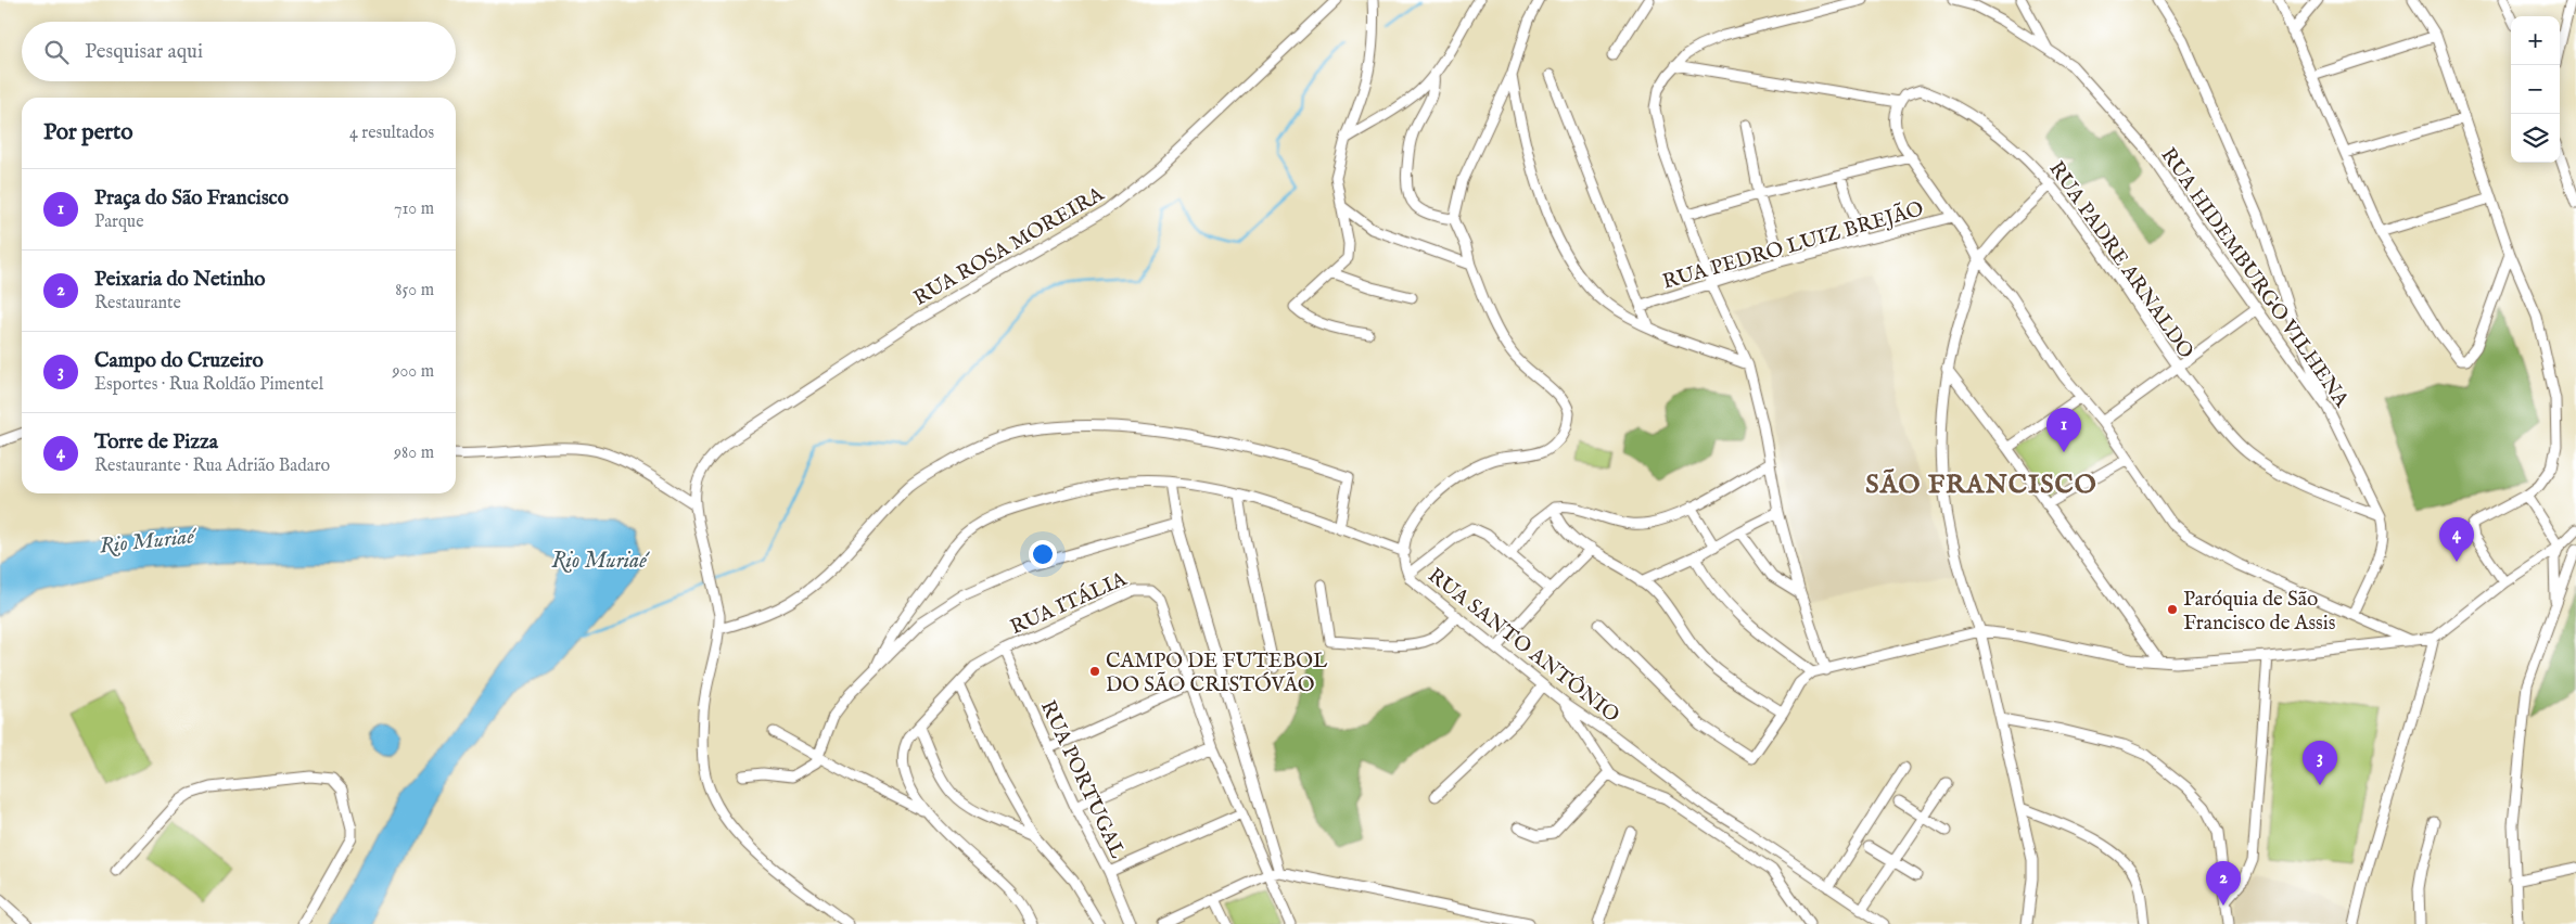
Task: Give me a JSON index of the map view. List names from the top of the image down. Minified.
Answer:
{"streets":{"street":["RUA PEDRO LUIZ BREJÃO","RUA ROSA MOREIRA","RUA PADRE ARNALDO","RUA HIDEMBURGO VILHENA","RUA ITÁLIA","RUA SANTO ANTÔNIO","RUA PORTUGAL"]},"crossings":[["RUA PADRE ARNALDO","RUA HIDEMBURGO VILHENA"],["RUA ITÁLIA","RUA PORTUGAL"]],"districts":["SÃO FRANCISCO"],"water":["Rio Muriaé"],"places":["Paróquia de São Francisco de Assis","CAMPO DE FUTEBOL DO SÃO CRISTÓVÃO"],"page":{"map_buttons":["+","−"],"search":"Pesquisar aqui","heading":["Por perto","4 resultados"],"list":[{"mark":"1","name":"Praça do São Francisco","note":"Parque","value":"710 m"},{"mark":"2","name":"Peixaria do Netinho","note":"Restaurante","value":"850 m"},{"mark":"3","name":"Campo do Cruzeiro","note":"Esportes · Rua Roldão Pimentel","value":"900 m"},{"mark":"4","name":"Torre de Pizza","note":"Restaurante · Rua Adrião Badaro","value":"980 m"}],"pins":["1","4","3","2"]}}
